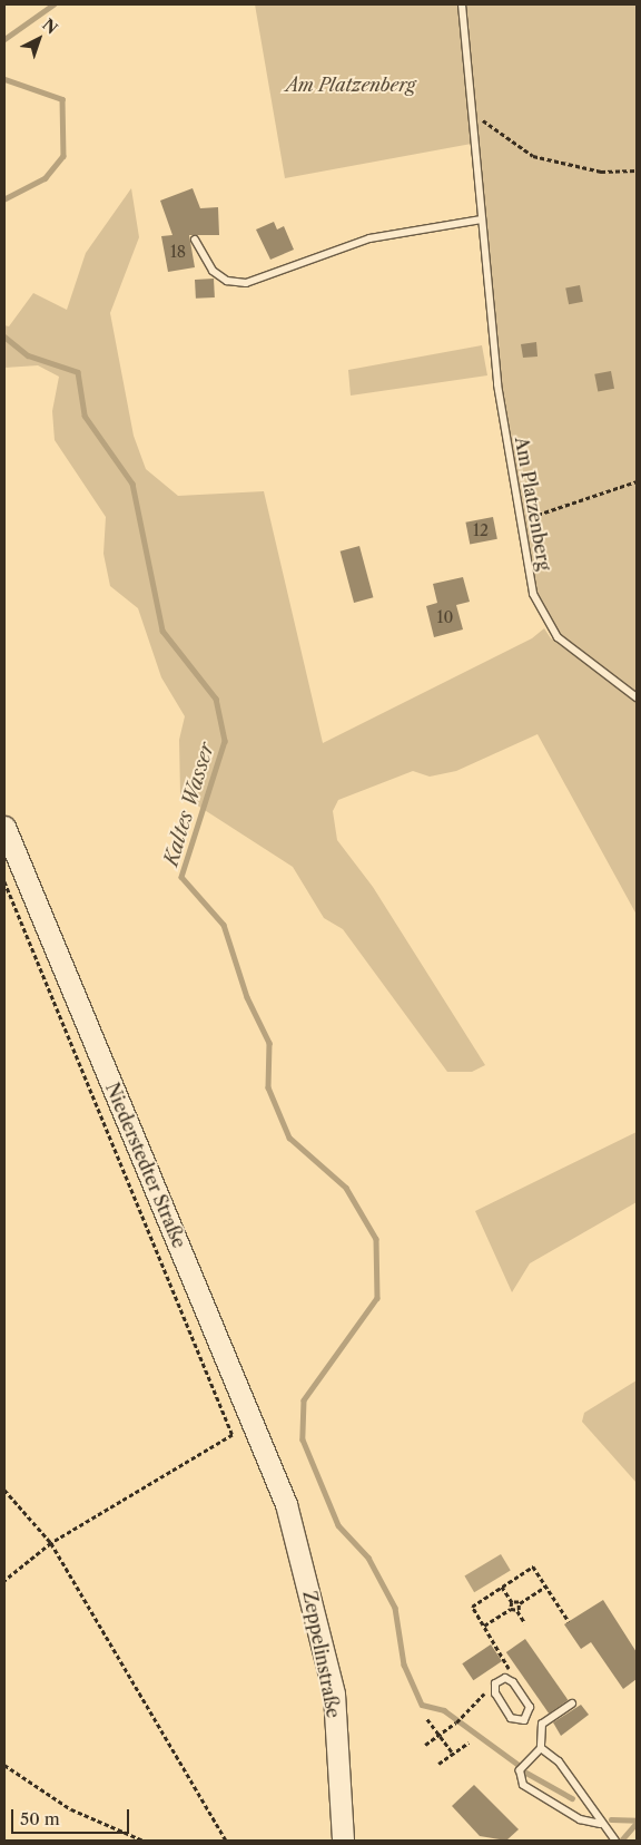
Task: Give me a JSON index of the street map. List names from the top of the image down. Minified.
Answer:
{"streets":{"main road":["Niederstedter Straße","Zeppelinstraße"],"lane":["Am Platzenberg"]},"crossings":[["Niederstedter Straße","Zeppelinstraße"]],"water":["Kaltes Wasser"],"parks":["Am Platzenberg"],"house_numbers":["18","12","10"],"scale_bar":"50 m","north":"top right"}
